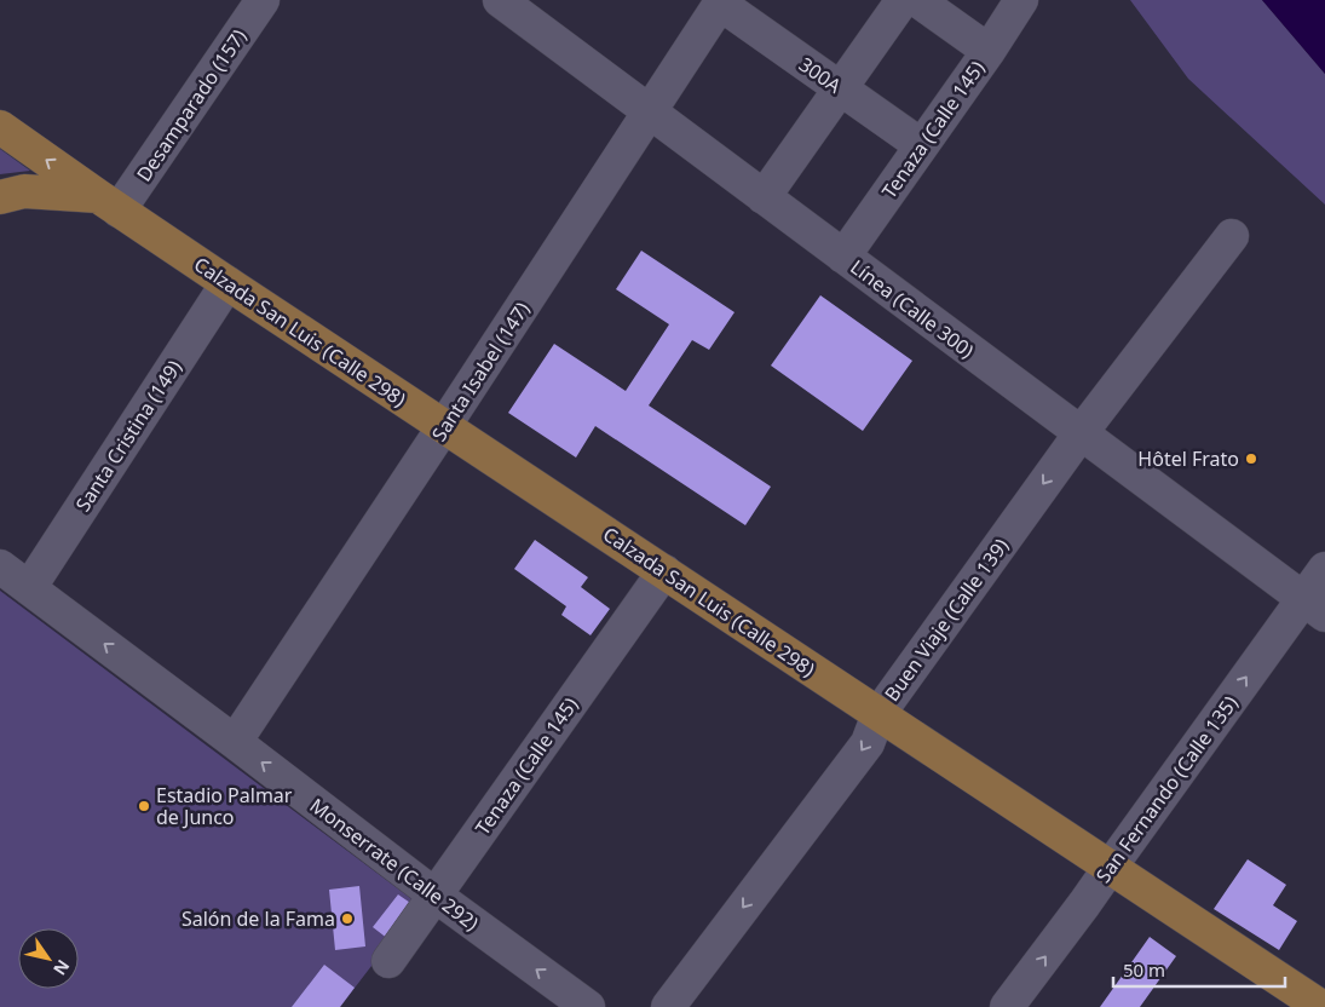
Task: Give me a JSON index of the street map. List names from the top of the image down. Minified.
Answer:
{"streets":{"main road":["Calzada San Luis (Calle 298)"],"street":["300A","Desamparado (157)","Tenaza (Calle 145)","Línea (Calle 300)","Santa Isabel (147)","Santa Cristina (149)","Buen Viaje (Calle 139)","San Fernando (Calle 135)","Monserrate (Calle 292)"]},"crossings":[["300A","Tenaza (Calle 145)"],["300A","Santa Isabel (147)"],["Desamparado (157)","Calzada San Luis (Calle 298)"],["Tenaza (Calle 145)","Línea (Calle 300)"],["Tenaza (Calle 145)","Calzada San Luis (Calle 298)"],["Tenaza (Calle 145)","Monserrate (Calle 292)"],["Línea (Calle 300)","Santa Isabel (147)"],["Línea (Calle 300)","Buen Viaje (Calle 139)"],["Línea (Calle 300)","San Fernando (Calle 135)"],["Calzada San Luis (Calle 298)","Santa Isabel (147)"],["Calzada San Luis (Calle 298)","Santa Cristina (149)"],["Calzada San Luis (Calle 298)","Buen Viaje (Calle 139)"],["Calzada San Luis (Calle 298)","San Fernando (Calle 135)"],["Santa Isabel (147)","Monserrate (Calle 292)"],["Santa Cristina (149)","Monserrate (Calle 292)"]],"one_way":["Buen Viaje (Calle 139)","San Fernando (Calle 135)","Monserrate (Calle 292)"],"places":["Hôtel Frato","Estadio Palmar de Junco","Salón de la Fama"],"scale_bar":"50 m","north":"bottom right"}
